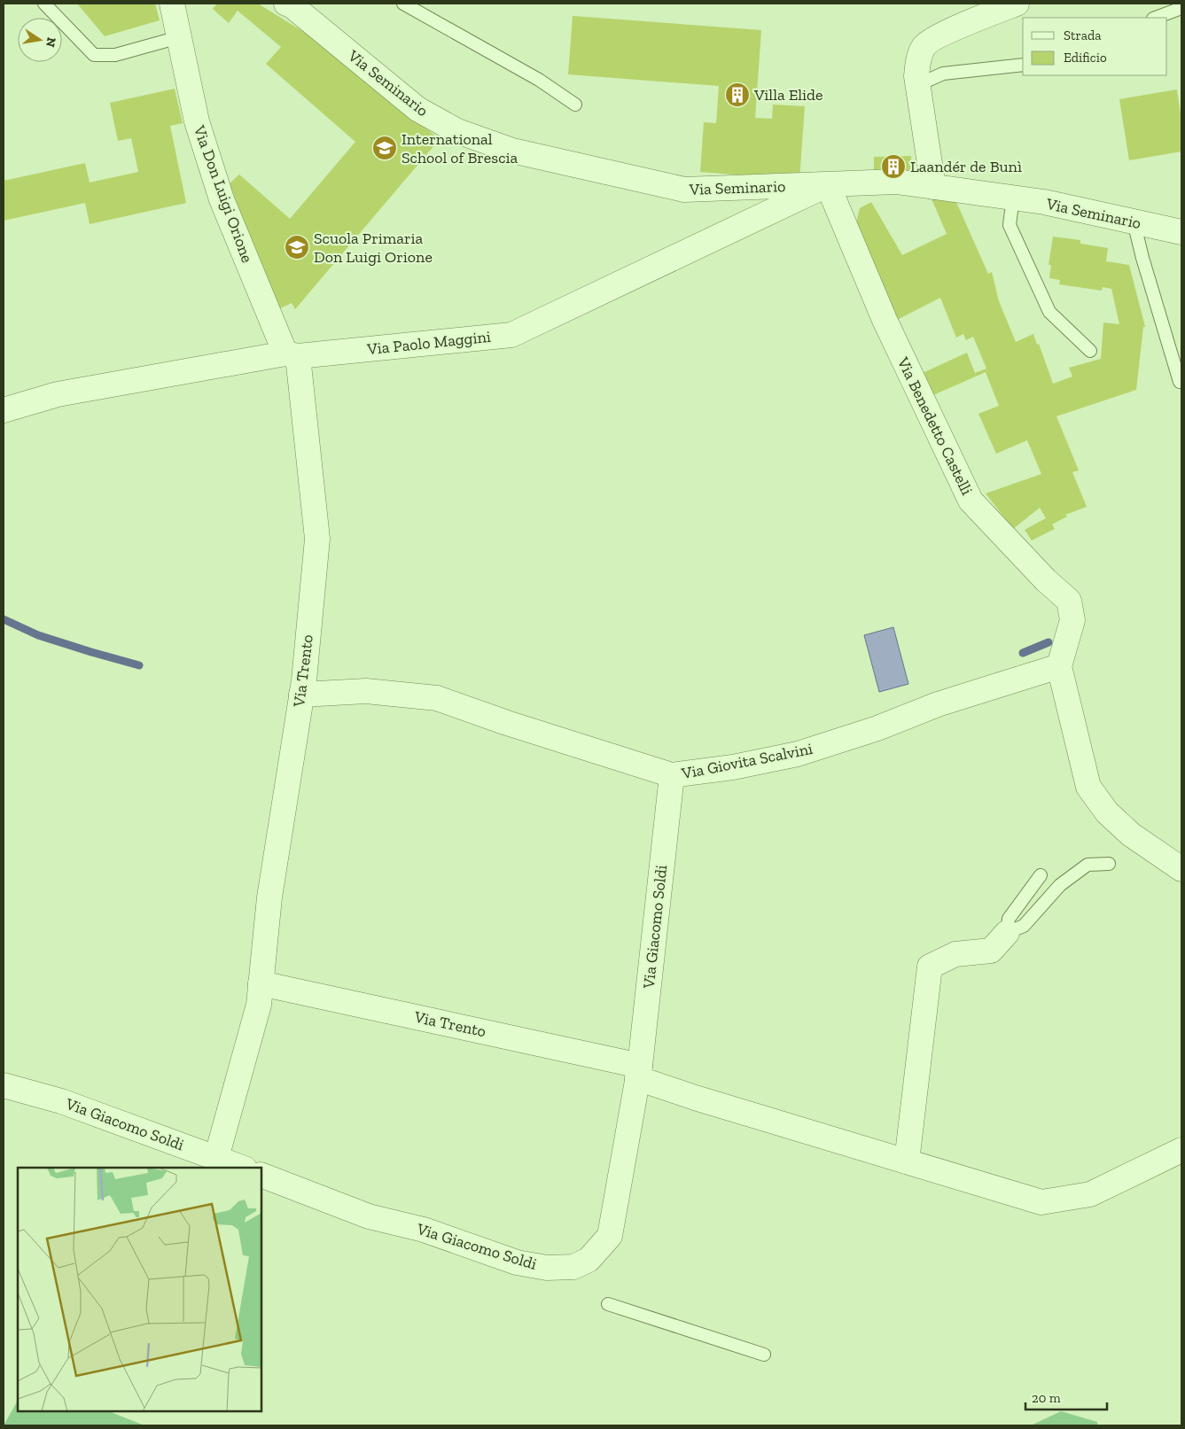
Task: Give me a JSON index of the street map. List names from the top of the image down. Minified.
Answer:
{"streets":{"street":["Via Seminario","Via Don Luigi Orione","Via Paolo Maggini","Via Benedetto Castelli","Via Trento","Via Giovita Scalvini","Via Giacomo Soldi"]},"crossings":[["Via Seminario","Via Paolo Maggini"],["Via Seminario","Via Benedetto Castelli"],["Via Don Luigi Orione","Via Paolo Maggini"],["Via Don Luigi Orione","Via Trento"],["Via Paolo Maggini","Via Benedetto Castelli"],["Via Paolo Maggini","Via Trento"],["Via Benedetto Castelli","Via Giovita Scalvini"],["Via Trento","Via Giovita Scalvini"],["Via Trento","Via Giacomo Soldi"],["Via Giovita Scalvini","Via Giacomo Soldi"]],"places":{"building":["Villa Elide","Laandér de Bunì"],"school or university":["International School of Brescia","Scuola Primaria Don Luigi Orione"]},"legend":["Strada","Edificio"],"scale_bar":"20 m","north":"right"}
